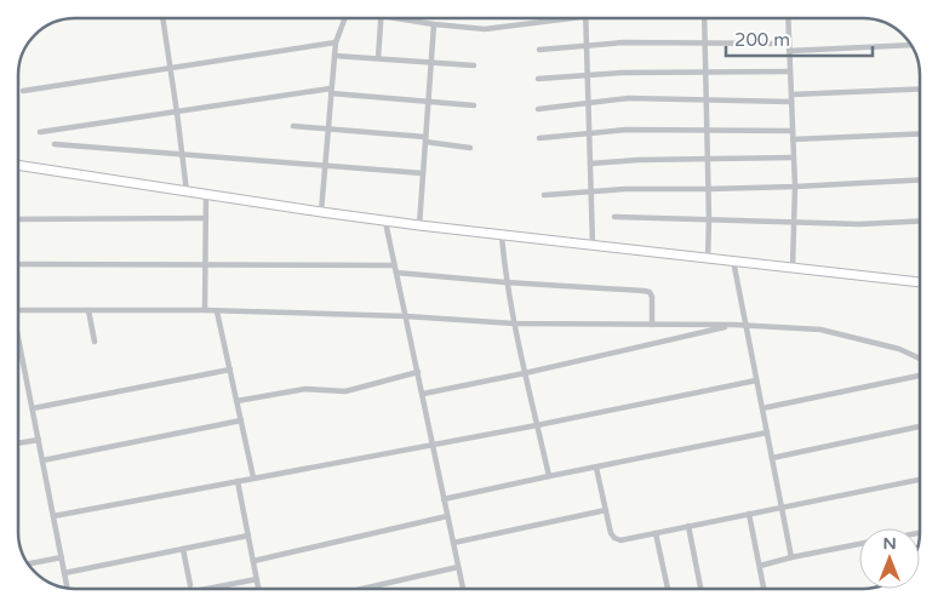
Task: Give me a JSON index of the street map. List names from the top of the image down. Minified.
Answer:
{"scale_bar":"200 m","north":"top"}
